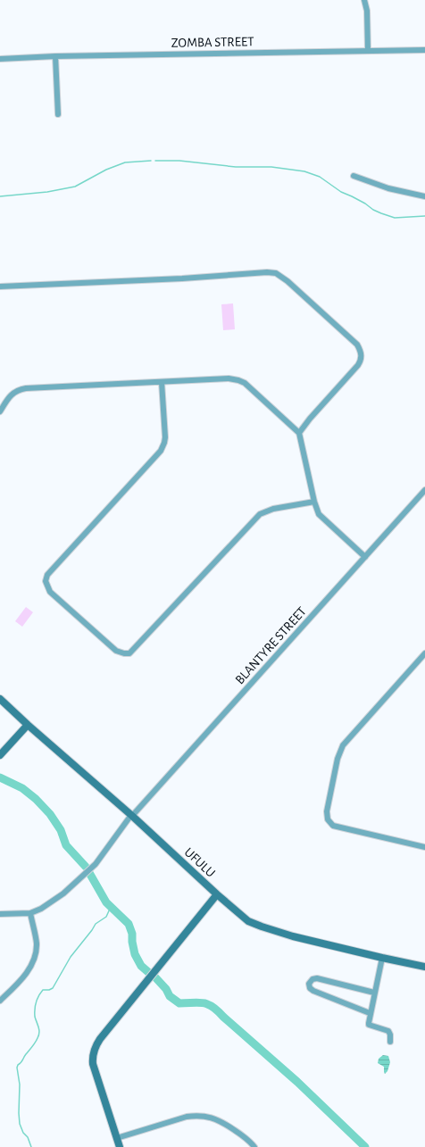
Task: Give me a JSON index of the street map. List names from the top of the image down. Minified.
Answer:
{"streets":{"street":["ZOMBA STREET","BLANTYRE STREET","UFULU"]},"crossings":[["BLANTYRE STREET","UFULU"]]}
